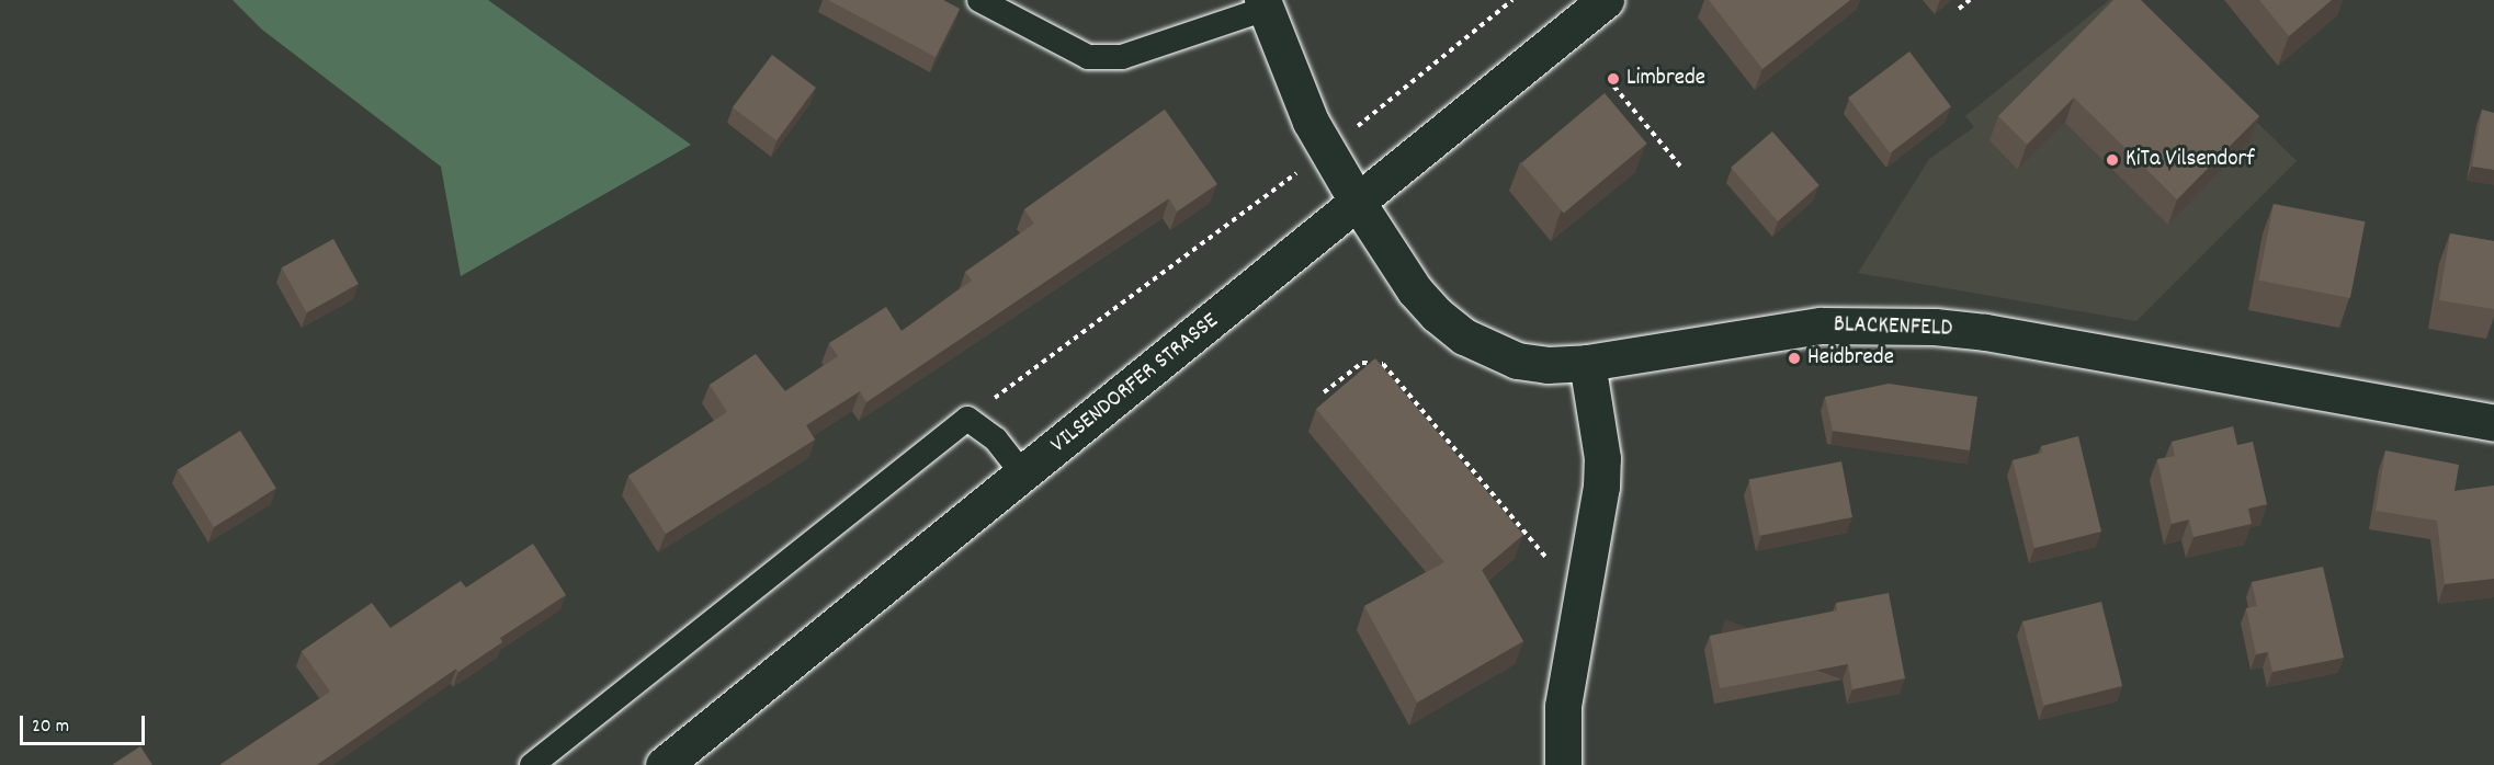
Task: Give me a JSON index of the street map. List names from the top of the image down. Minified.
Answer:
{"streets":{"street":["BLACKENFELD","VILSENDORFER STRASSE"]},"crossings":[["BLACKENFELD","VILSENDORFER STRASSE"]],"places":["Limbrede","KiTa Vilsendorf","Heidbrede"],"scale_bar":"20 m"}
